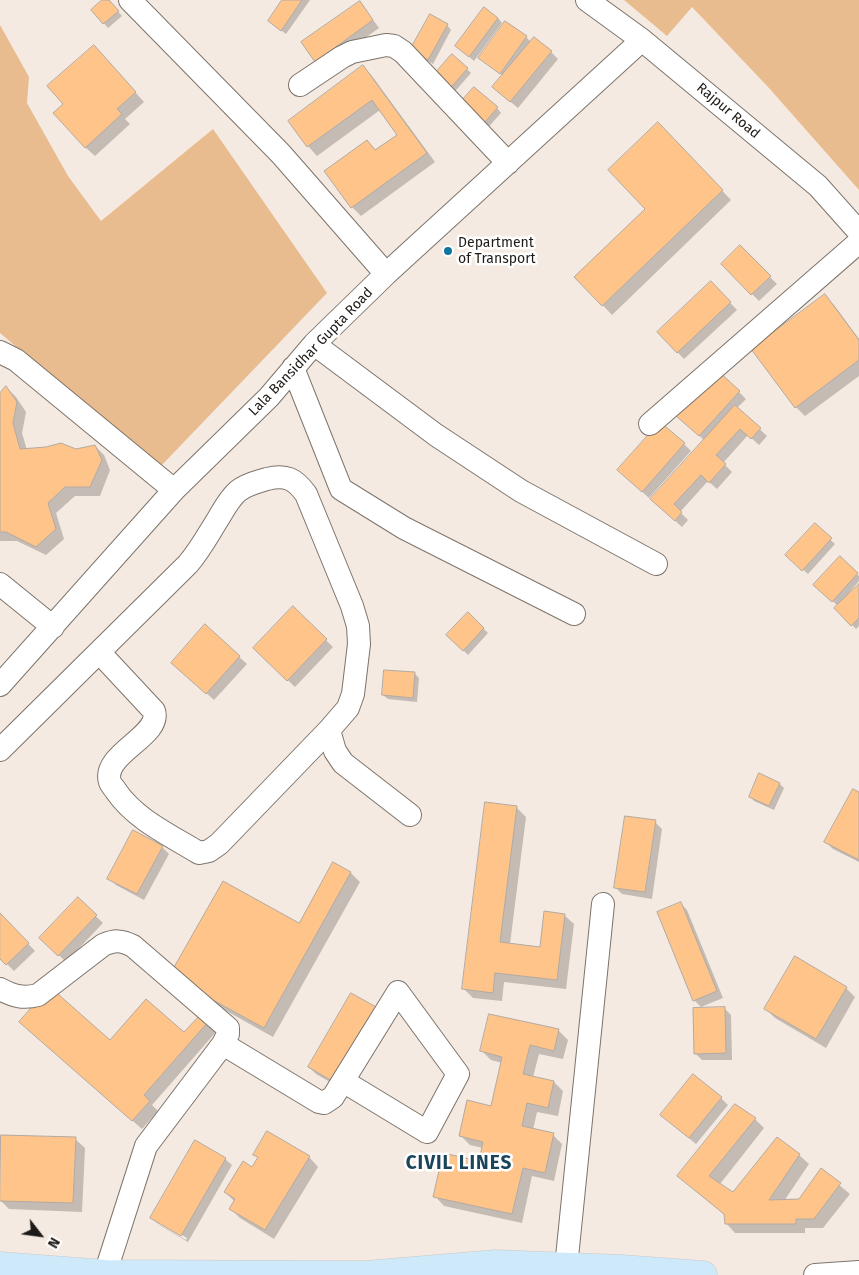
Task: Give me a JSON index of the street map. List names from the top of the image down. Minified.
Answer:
{"streets":{"street":["Rajpur Road","Lala Bansidhar Gupta Road"]},"crossings":[["Rajpur Road","Lala Bansidhar Gupta Road"]],"districts":["CIVIL LINES"],"places":["Department of Transport"],"north":"bottom right"}
